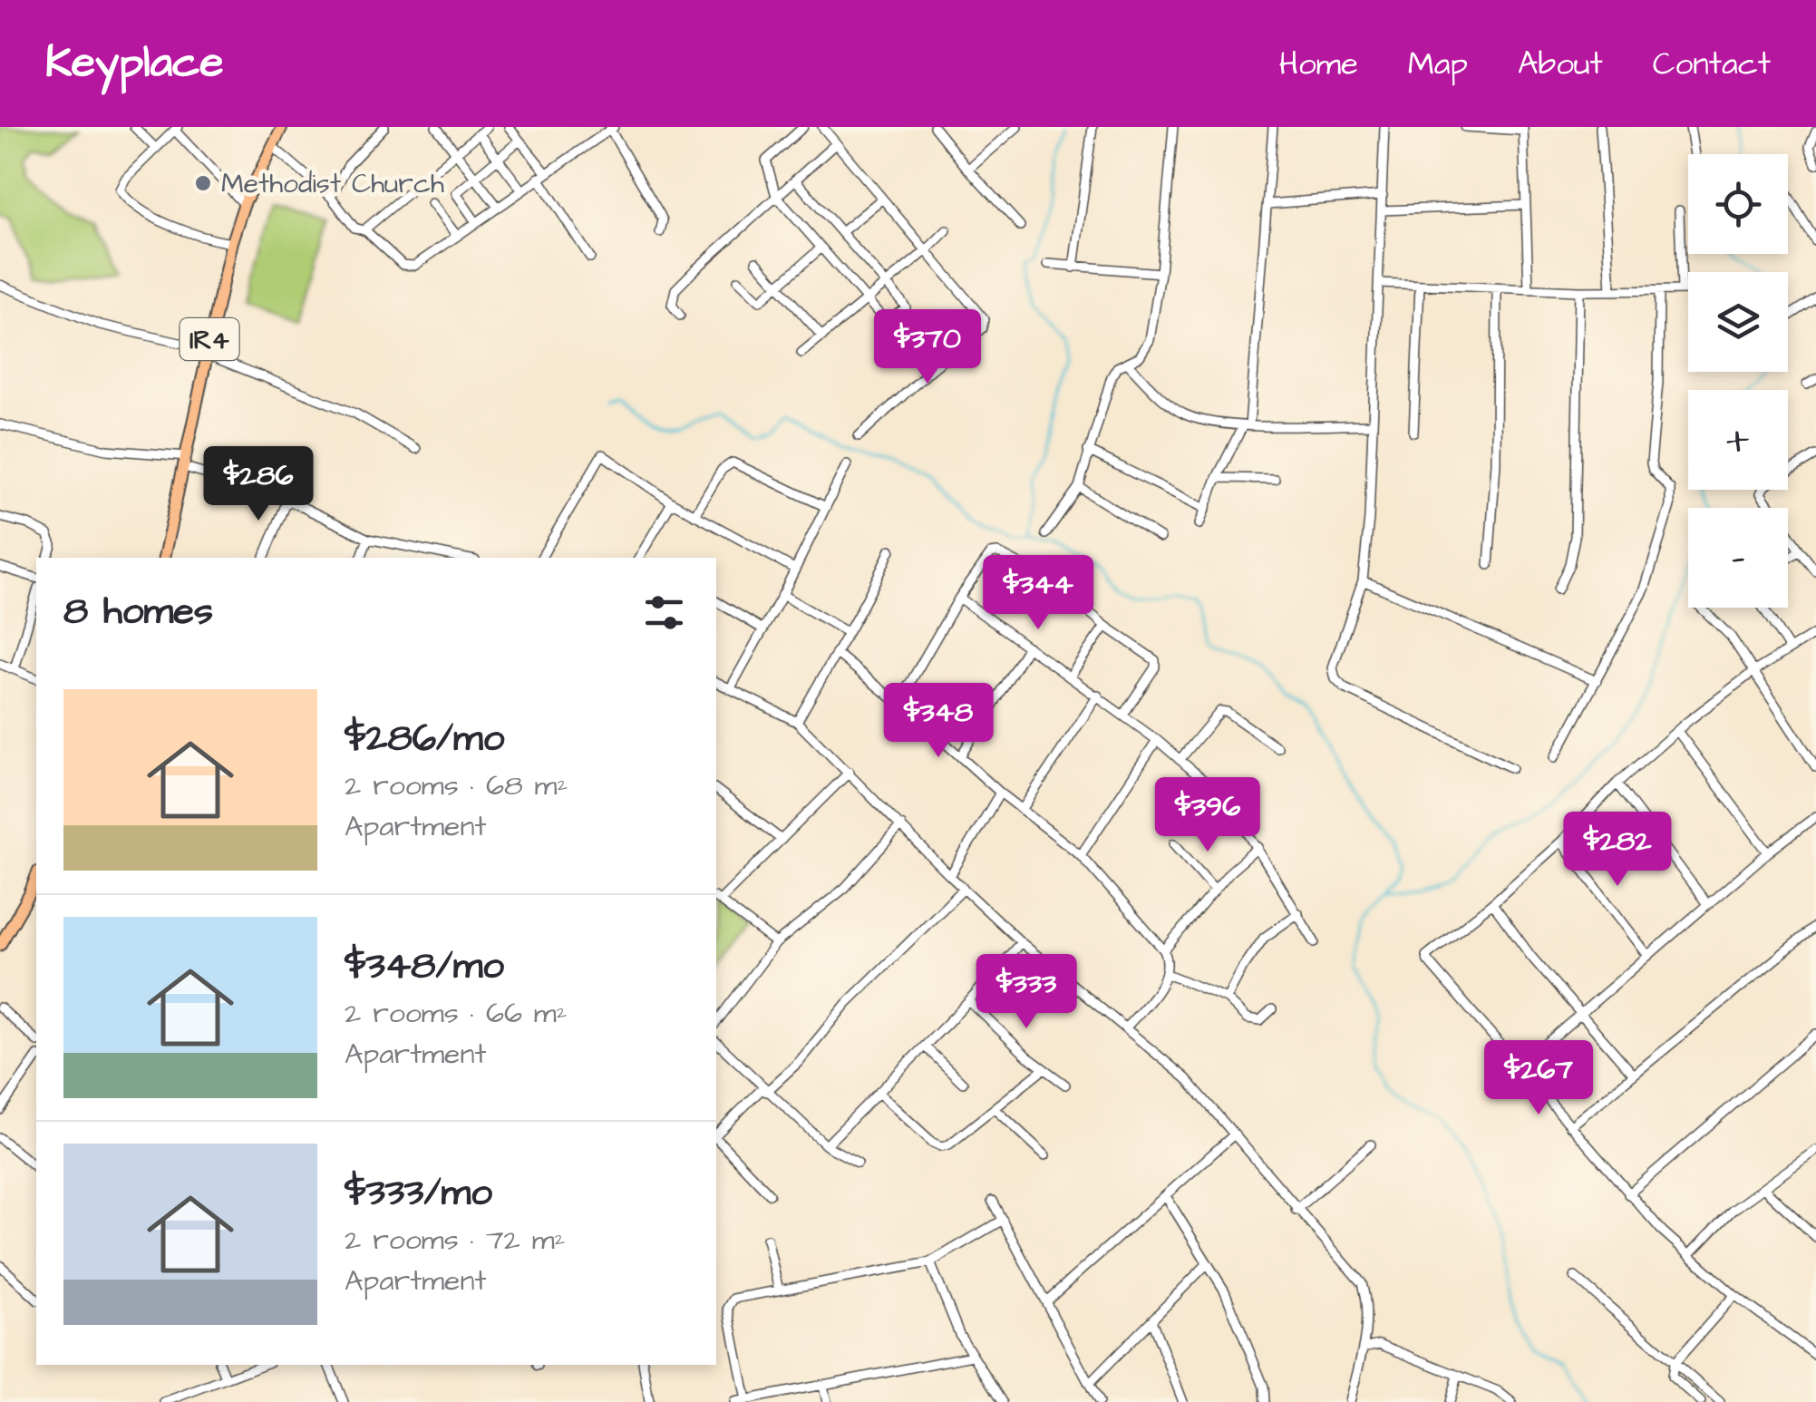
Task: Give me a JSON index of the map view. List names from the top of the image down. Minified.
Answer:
{"streets":{"main road":["IR4"]},"places":["Methodist Church"],"page":{"header":"Keyplace","nav":["Home","Map","About","Contact"],"map_buttons":["+","−"],"price":["$370","$286","$344","$348","$396","$282","$333","$267"],"heading":"8 homes","list":[{"name":"$286/mo","note":"2 rooms · 68 m² · Apartment"},{"name":"$348/mo","note":"2 rooms · 66 m² · Apartment"},{"name":"$333/mo","note":"2 rooms · 72 m² · Apartment"}]}}
